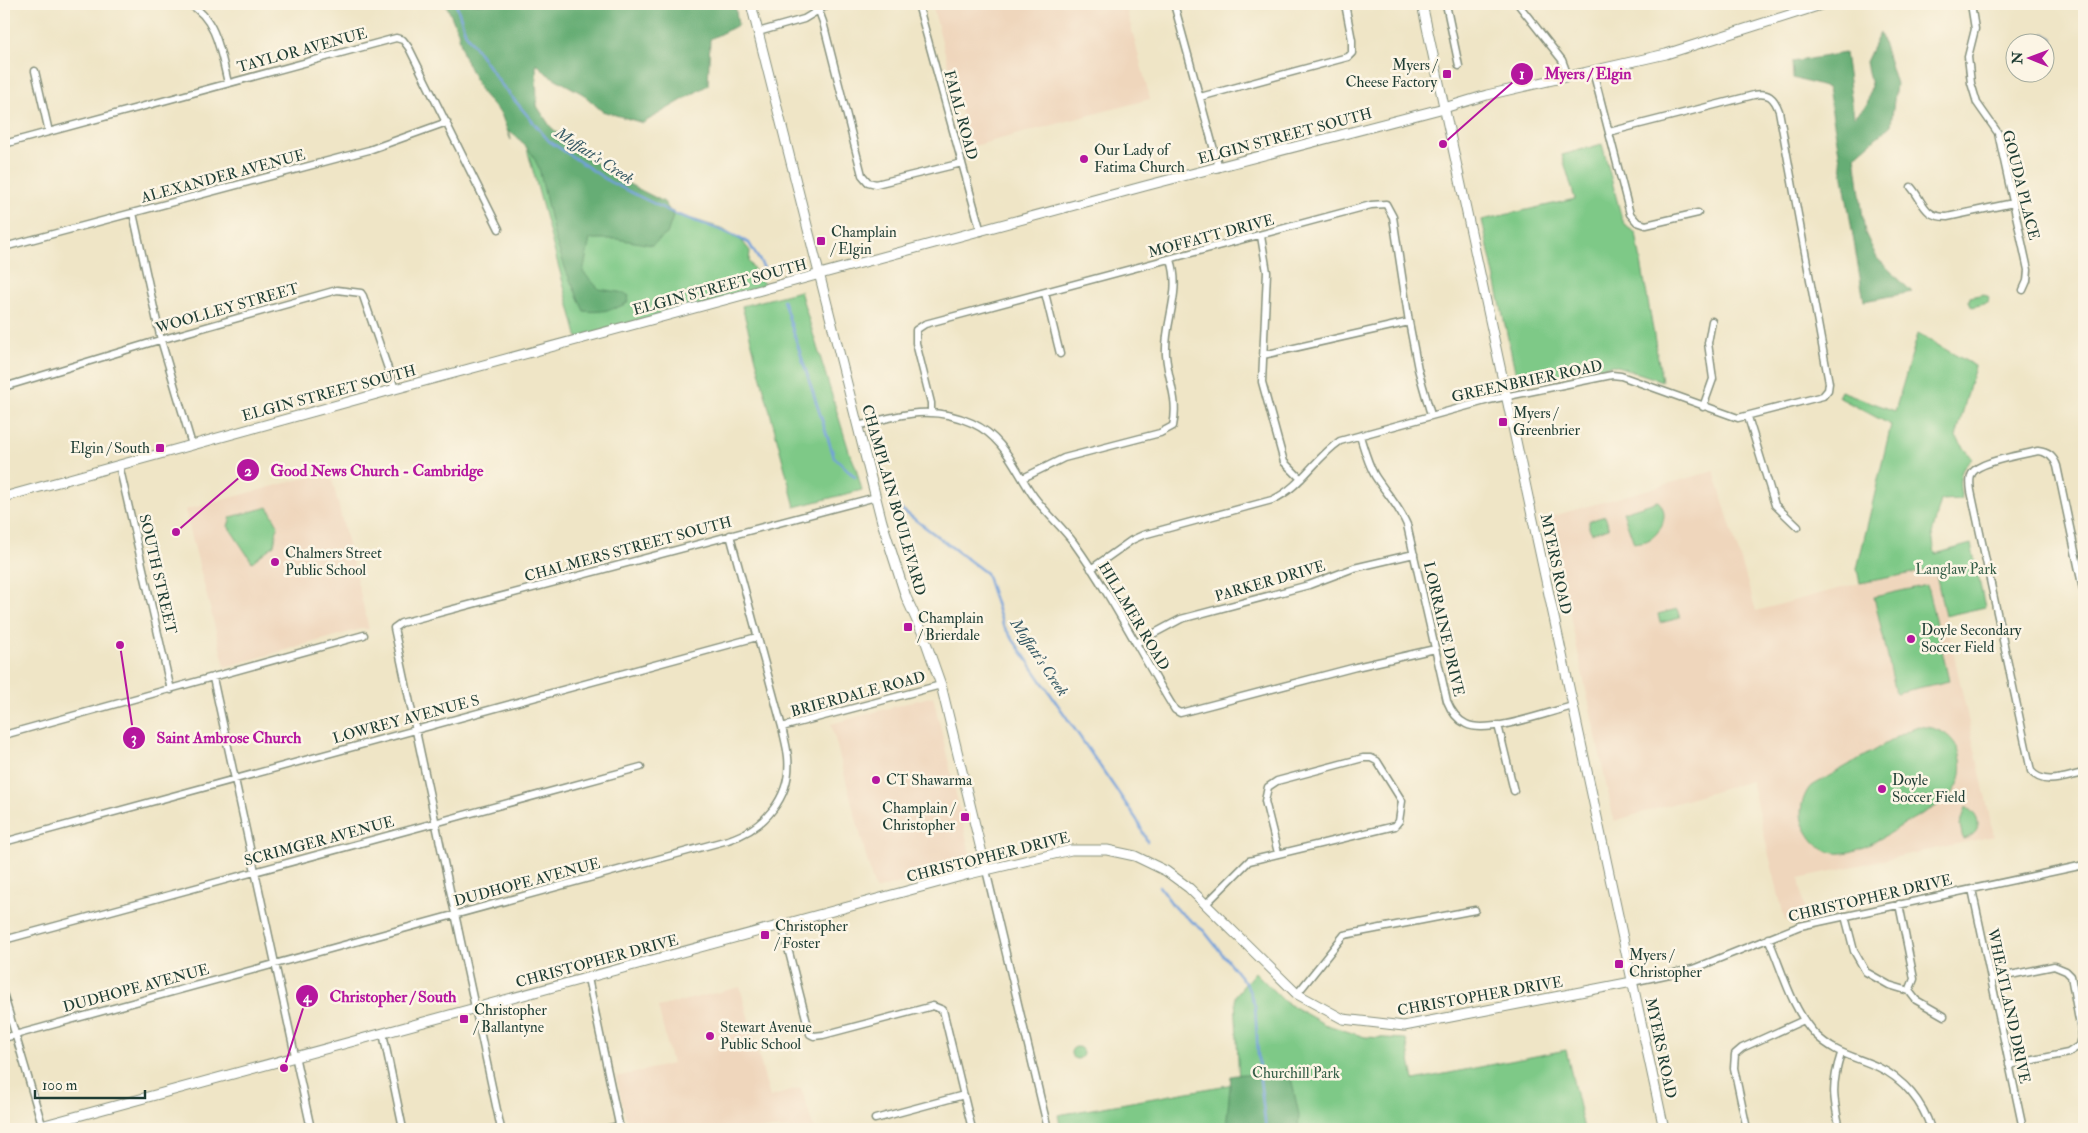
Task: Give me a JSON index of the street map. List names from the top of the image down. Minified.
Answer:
{"streets":{"street":["TAYLOR AVENUE","FAIAL ROAD","ELGIN STREET SOUTH","ALEXANDER AVENUE","GOUDA PLACE","MOFFATT DRIVE","WOOLLEY STREET","GREENBRIER ROAD","CHAMPLAIN BOULEVARD","CHALMERS STREET SOUTH","MYERS ROAD","SOUTH STREET","PARKER DRIVE","HILLMER ROAD","LORRAINE DRIVE","BRIERDALE ROAD","LOWREY AVENUE S","SCRIMGER AVENUE","CHRISTOPHER DRIVE","DUDHOPE AVENUE","WHEATLAND DRIVE"]},"crossings":[["TAYLOR AVENUE","ALEXANDER AVENUE"],["FAIAL ROAD","ELGIN STREET SOUTH"],["ELGIN STREET SOUTH","WOOLLEY STREET"],["ELGIN STREET SOUTH","CHAMPLAIN BOULEVARD"],["ELGIN STREET SOUTH","MYERS ROAD"],["ELGIN STREET SOUTH","SOUTH STREET"],["MOFFATT DRIVE","GREENBRIER ROAD"],["MOFFATT DRIVE","HILLMER ROAD"],["GREENBRIER ROAD","MYERS ROAD"],["GREENBRIER ROAD","HILLMER ROAD"],["GREENBRIER ROAD","LORRAINE DRIVE"],["CHAMPLAIN BOULEVARD","CHALMERS STREET SOUTH"],["CHAMPLAIN BOULEVARD","HILLMER ROAD"],["CHAMPLAIN BOULEVARD","BRIERDALE ROAD"],["CHAMPLAIN BOULEVARD","CHRISTOPHER DRIVE"],["CHALMERS STREET SOUTH","LOWREY AVENUE S"],["CHALMERS STREET SOUTH","DUDHOPE AVENUE"],["MYERS ROAD","LORRAINE DRIVE"],["MYERS ROAD","CHRISTOPHER DRIVE"],["PARKER DRIVE","HILLMER ROAD"],["PARKER DRIVE","LORRAINE DRIVE"],["HILLMER ROAD","LORRAINE DRIVE"],["BRIERDALE ROAD","DUDHOPE AVENUE"],["LOWREY AVENUE S","DUDHOPE AVENUE"],["CHRISTOPHER DRIVE","WHEATLAND DRIVE"]],"water":["Moffatt's Creek"],"parks":["Langlaw Park","Churchill Park"],"places":{"transit":["Myers / Cheese Factory","Champlain / Elgin","Myers / Greenbrier","Elgin / South","Champlain / Brierdale","Champlain / Christopher","Christopher / Foster","Myers / Christopher","Christopher / Ballantyne"],"other":["Myers / Elgin","Our Lady of Fatima Church","Good News Church - Cambridge","Chalmers Street Public School","Doyle Secondary Soccer Field","Saint Ambrose Church","CT Shawarma","Doyle Soccer Field","Stewart Avenue Public School","Christopher / South"]},"scale_bar":"100 m","north":"left"}
